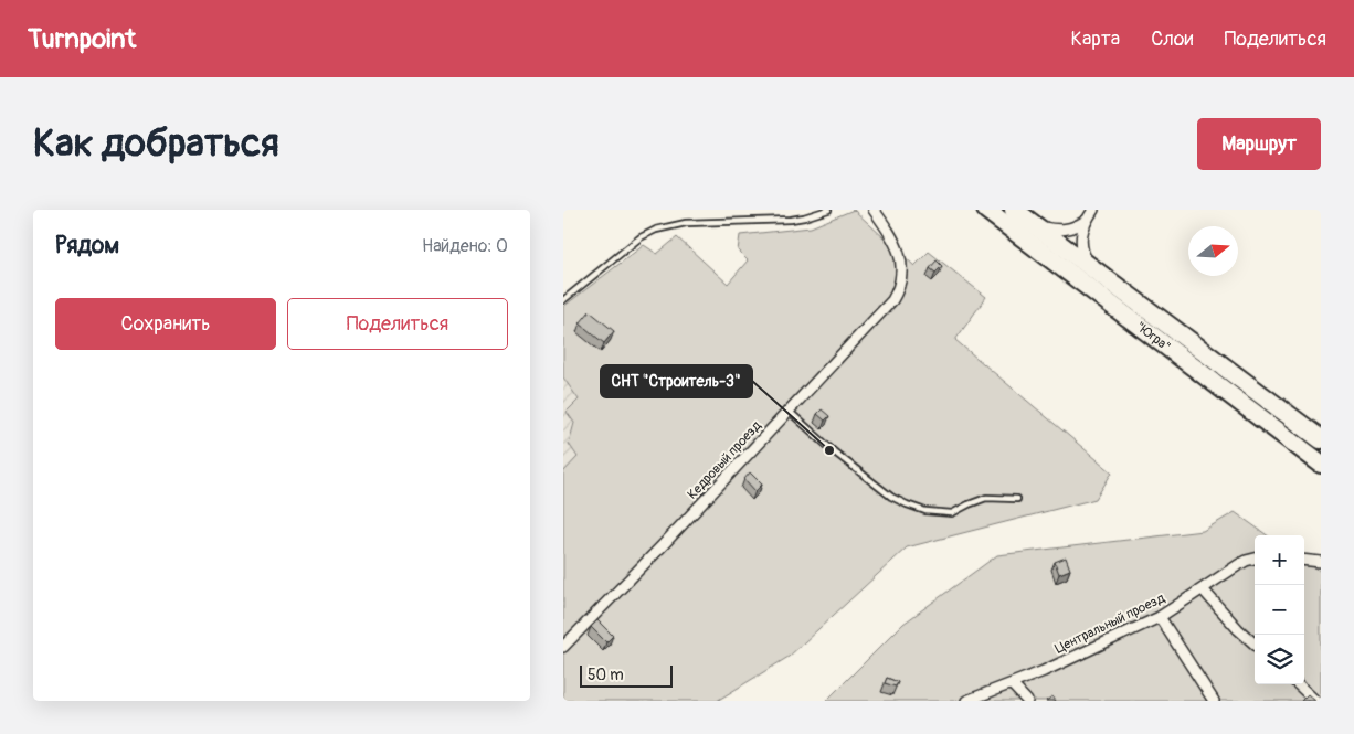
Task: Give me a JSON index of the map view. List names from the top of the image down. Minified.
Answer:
{"streets":{"highway":["\"Югра\""],"street":["Кедровый проезд","Центральный проезд"]},"places":["СНТ \"Строитель-3\""],"scale_bar":"50 m","north":"right","page":{"header":"Turnpoint","nav":["Карта","Слои","Поделиться"],"buttons":["Маршрут",["Сохранить","Поделиться"]],"title":"Как добраться","heading":["Рядом","Найдено: 0"],"map_buttons":["+","−"],"scale":"50 m"}}
